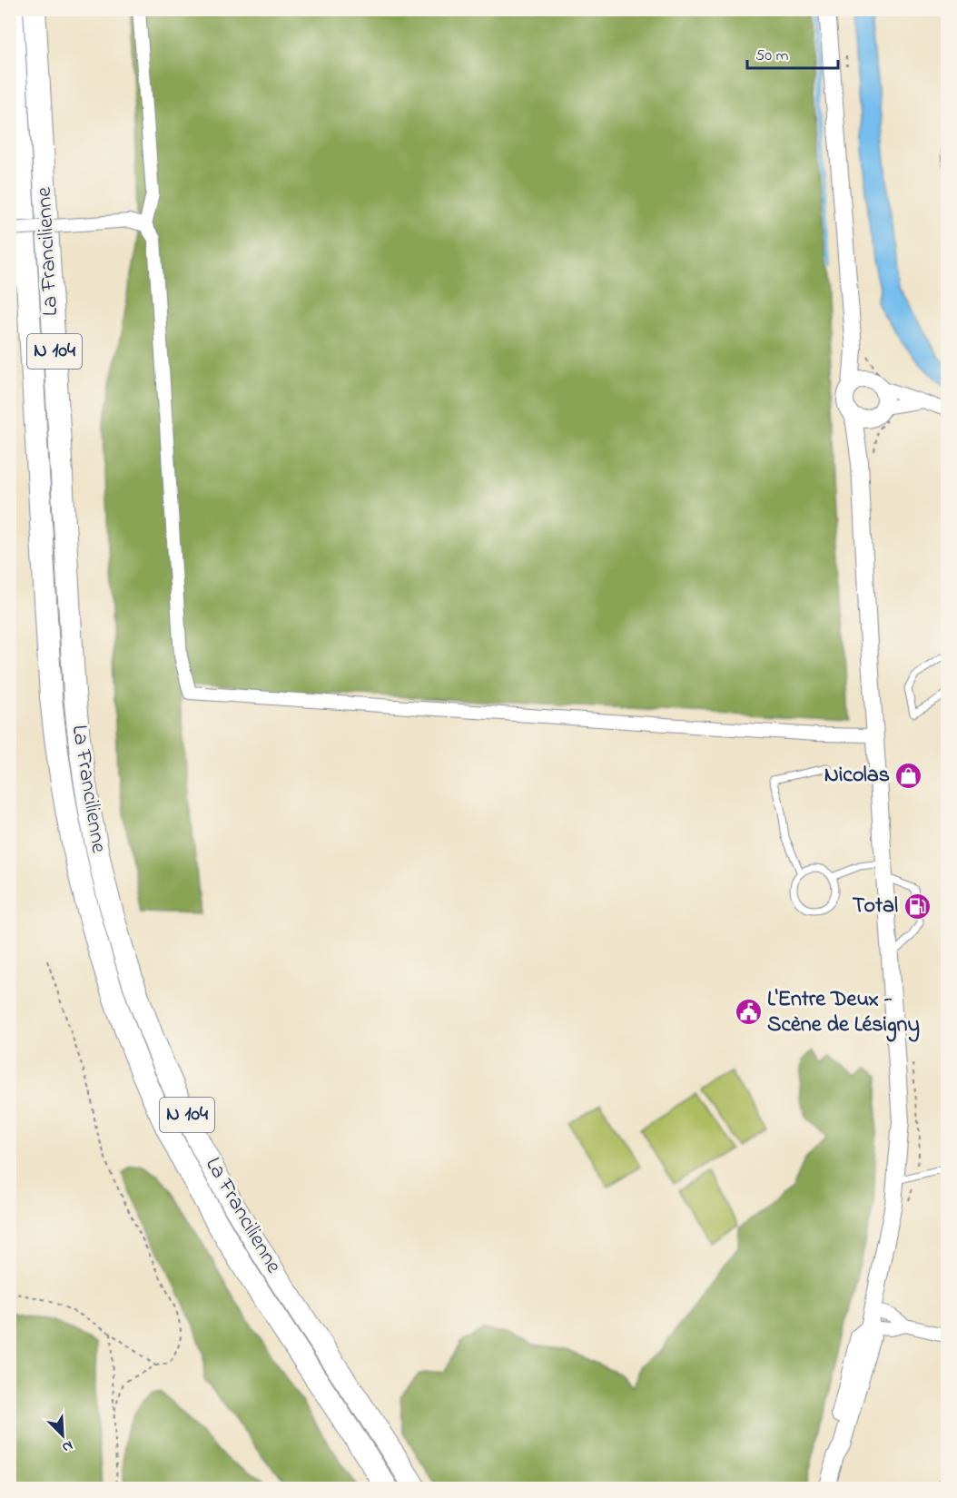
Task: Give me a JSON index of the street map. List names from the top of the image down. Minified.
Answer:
{"streets":{"highway":["La Francilienne","N 104"]},"places":{"shop":["Nicolas"],"fuel station":["Total"],"public building":["L'Entre Deux - Scène de Lésigny"]},"scale_bar":"50 m","north":"bottom right"}
